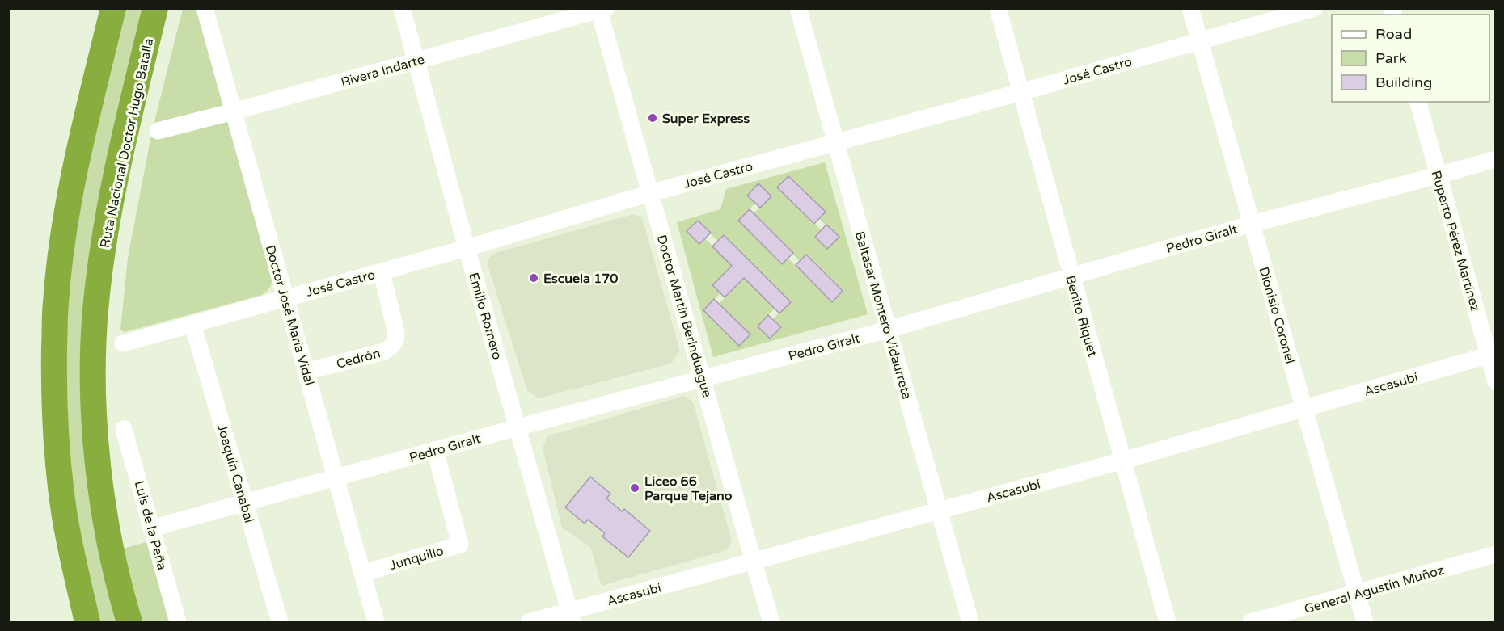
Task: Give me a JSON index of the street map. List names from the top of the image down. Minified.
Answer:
{"streets":{"highway":["Ruta Nacional Doctor Hugo Batalla"],"street":["Rivera Indarte","José Castro","Pedro Giralt","Ruperto Pérez Martínez","Doctor José María Vidal","Baltasar Montero Vidaurreta","Dionisio Coronel","Emilio Romero","Doctor Martín Berinduague","Benito Riquet","Cedrón","Ascasubí","Joaquín Canabal","Luis de la Peña","Junquillo","General Agustín Muñoz"]},"crossings":[["Rivera Indarte","Doctor José María Vidal"],["Rivera Indarte","Emilio Romero"],["Rivera Indarte","Doctor Martín Berinduague"],["José Castro","Doctor José María Vidal"],["José Castro","Baltasar Montero Vidaurreta"],["José Castro","Dionisio Coronel"],["José Castro","Emilio Romero"],["José Castro","Doctor Martín Berinduague"],["José Castro","Benito Riquet"],["José Castro","Cedrón"],["José Castro","Joaquín Canabal"],["Pedro Giralt","Ruperto Pérez Martínez"],["Pedro Giralt","Doctor José María Vidal"],["Pedro Giralt","Baltasar Montero Vidaurreta"],["Pedro Giralt","Dionisio Coronel"],["Pedro Giralt","Emilio Romero"],["Pedro Giralt","Doctor Martín Berinduague"],["Pedro Giralt","Benito Riquet"],["Pedro Giralt","Joaquín Canabal"],["Pedro Giralt","Luis de la Peña"],["Pedro Giralt","Junquillo"],["Ruperto Pérez Martínez","Ascasubí"],["Doctor José María Vidal","Cedrón"],["Doctor José María Vidal","Junquillo"],["Baltasar Montero Vidaurreta","Ascasubí"],["Dionisio Coronel","Ascasubí"],["Dionisio Coronel","General Agustín Muñoz"],["Emilio Romero","Ascasubí"],["Doctor Martín Berinduague","Ascasubí"],["Benito Riquet","Ascasubí"]],"places":["Super Express","Escuela 170","Liceo 66 Parque Tejano"],"legend":["Road","Park","Building"]}
